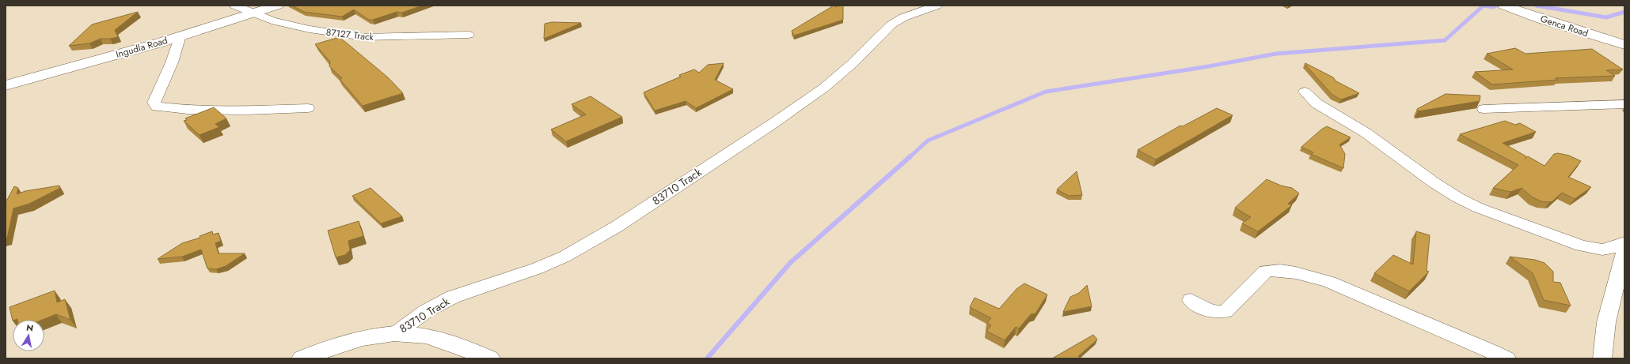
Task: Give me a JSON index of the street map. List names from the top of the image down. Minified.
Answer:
{"streets":{"street":["Genca Road","87127 Track","Ingudla Road","83710 Track"]},"crossings":[["87127 Track","Ingudla Road"]],"north":"top"}
